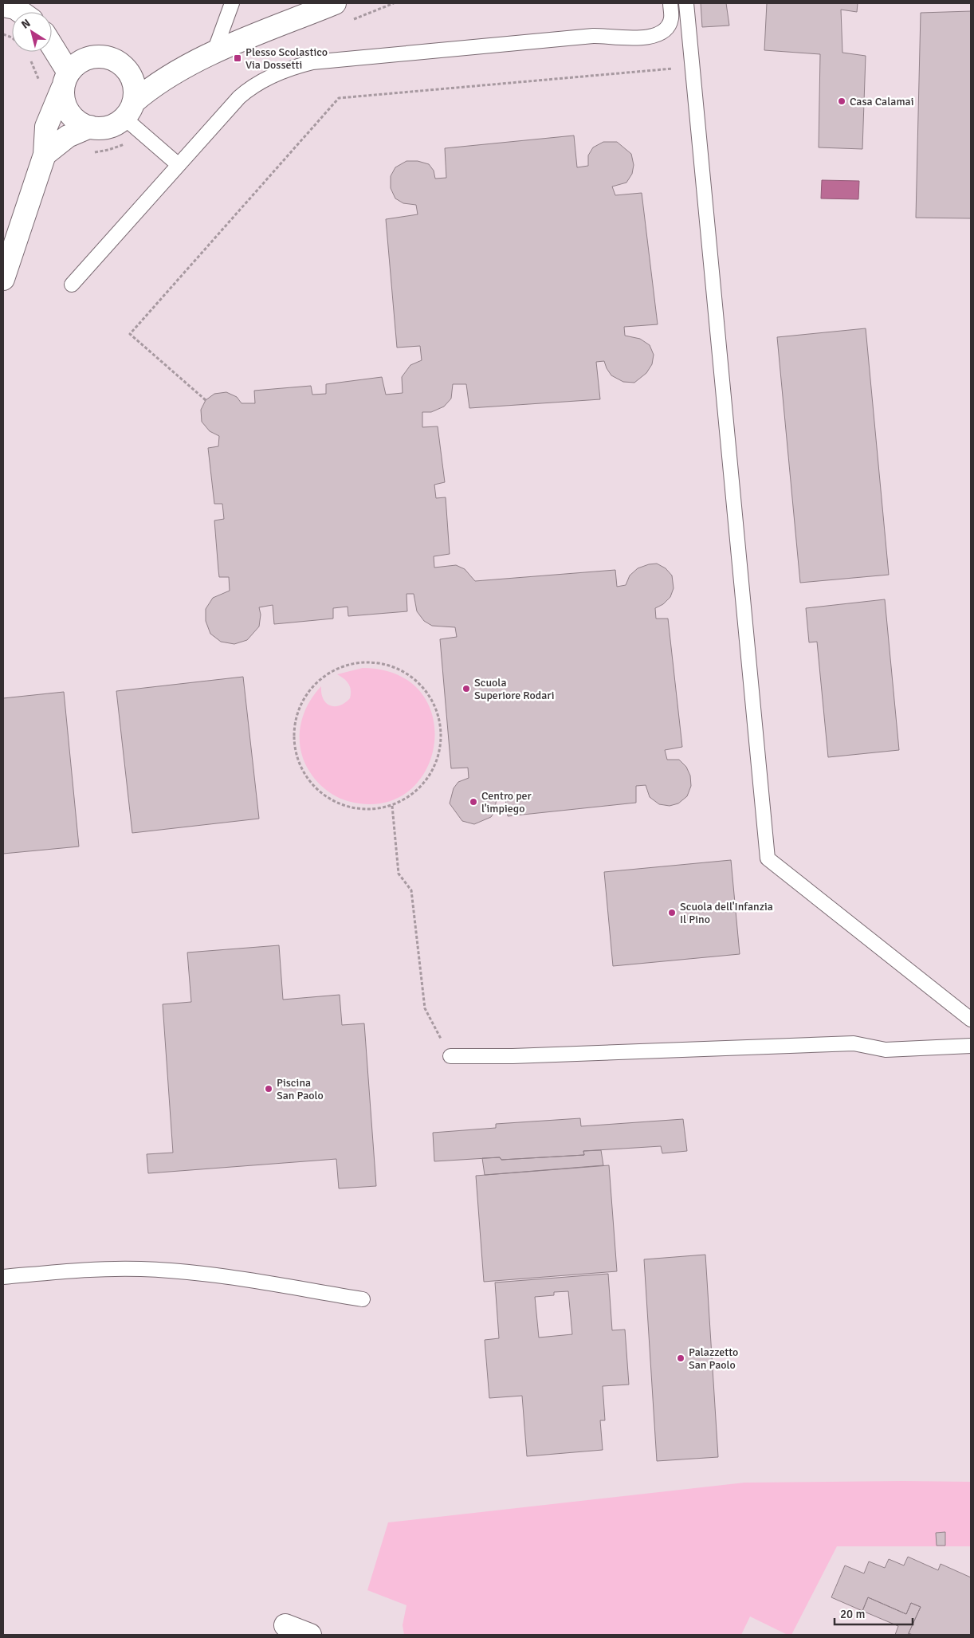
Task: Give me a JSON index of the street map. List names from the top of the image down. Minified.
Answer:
{"places":{"transit":["Plesso Scolastico Via Dossetti"],"other":["Casa Calamai","Scuola Superiore Rodari","Centro per l'impiego","Scuola dell'Infanzia Il Pino","Piscina San Paolo","Palazzetto San Paolo"]},"scale_bar":"20 m","north":"top left"}
